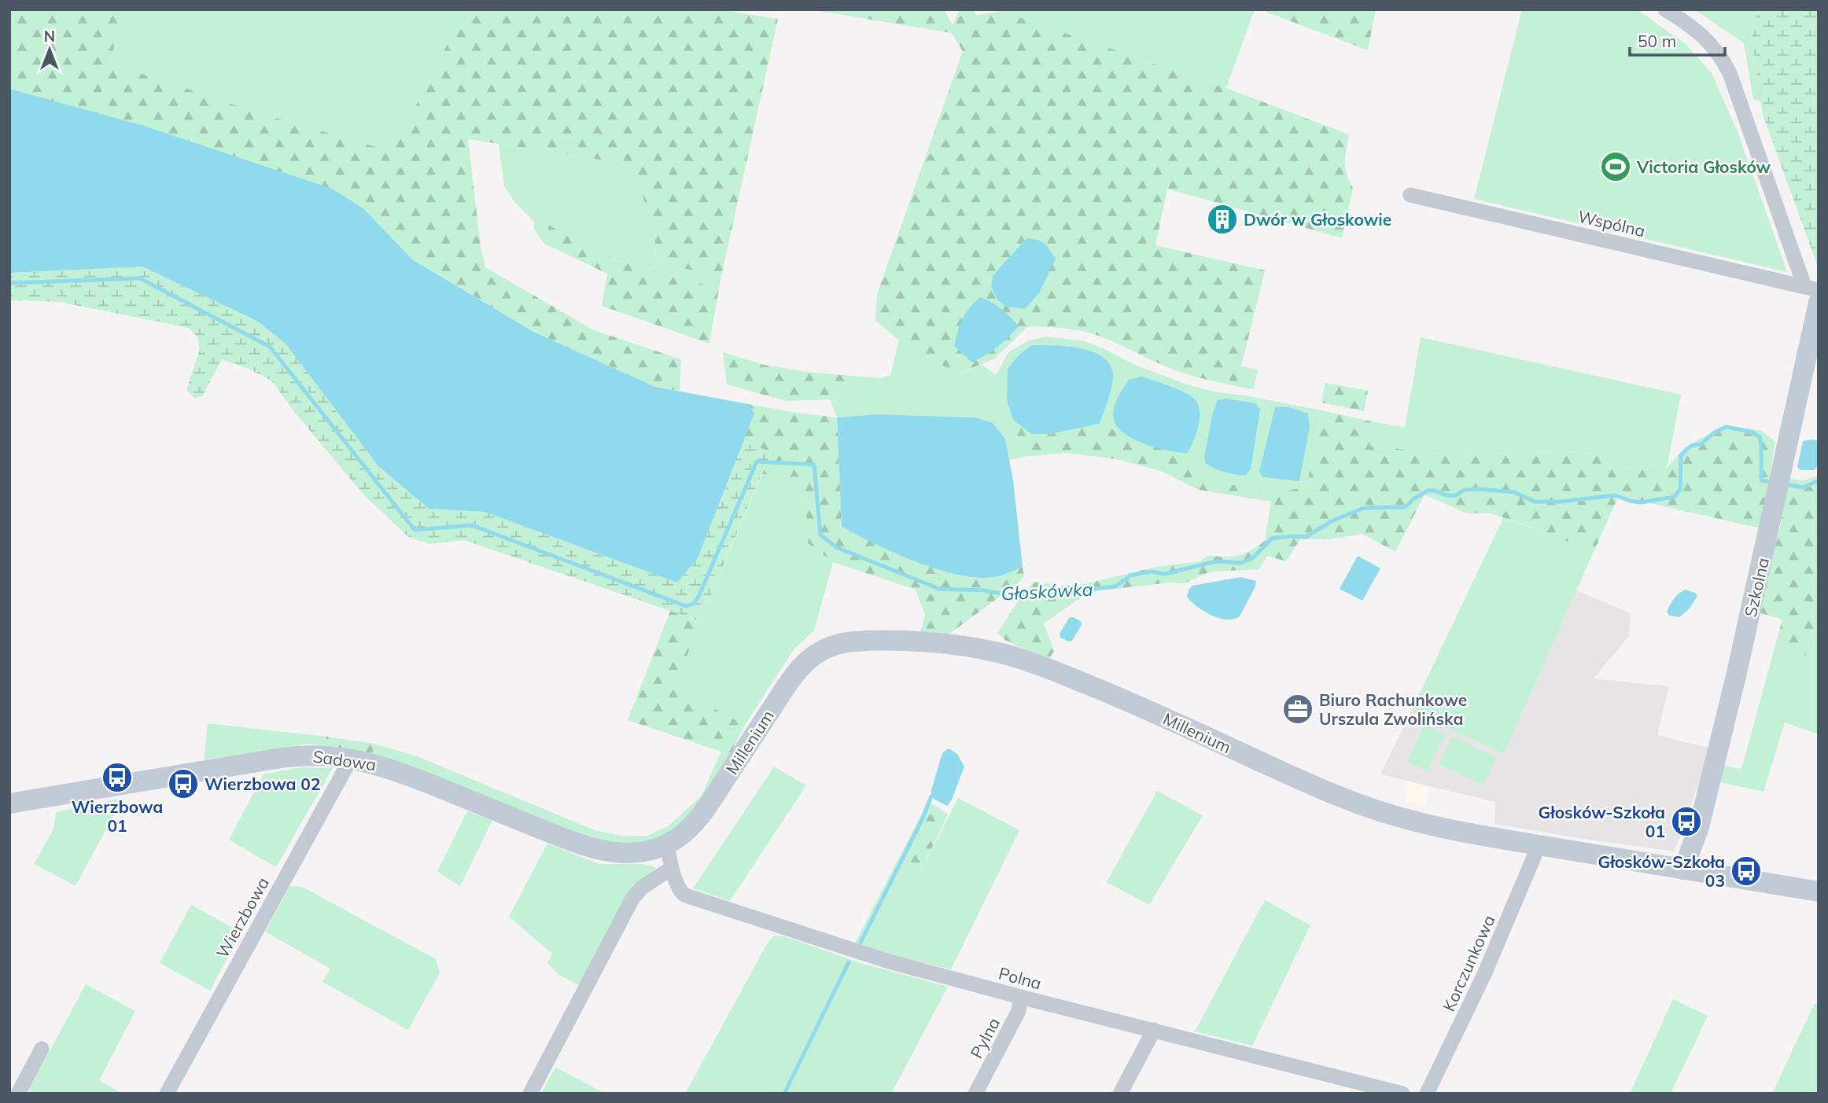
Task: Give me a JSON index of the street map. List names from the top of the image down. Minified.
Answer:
{"streets":{"street":["Wspólna","Szkolna","Millenium","Sadowa","Wierzbowa","Korczunkowa","Polna","Pylna"]},"crossings":[["Szkolna","Millenium"],["Millenium","Sadowa"],["Millenium","Korczunkowa"],["Millenium","Polna"],["Sadowa","Wierzbowa"],["Sadowa","Polna"],["Polna","Pylna"]],"water":["Głoskówka"],"places":{"sports":["Victoria Głosków"],"building":["Dwór w Głoskowie"],"office":["Biuro Rachunkowe Urszula Zwolińska"],"bus stop":["Wierzbowa 01","Wierzbowa 02","Głosków-Szkoła 01","Głosków-Szkoła 03"]},"scale_bar":"50 m","north":"top"}
